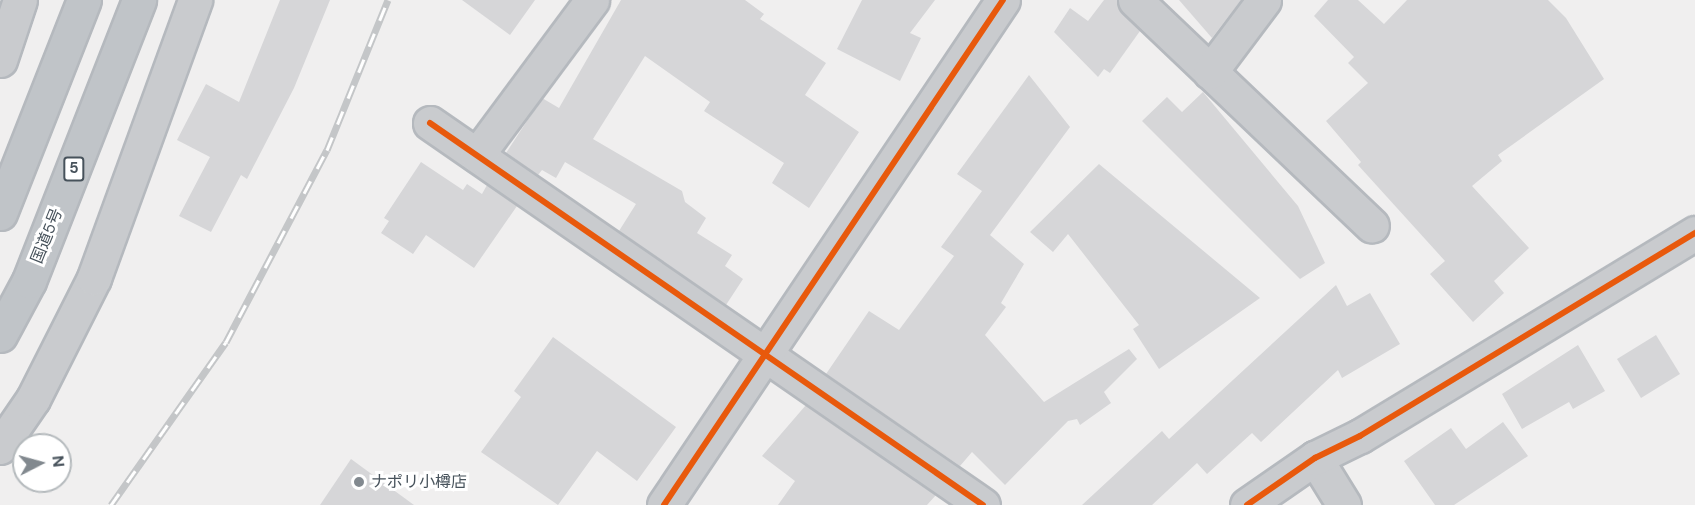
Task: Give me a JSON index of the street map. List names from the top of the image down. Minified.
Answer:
{"streets":{"highway":["5","国道5号"]},"places":["ナポリ小樽店"],"north":"right"}
